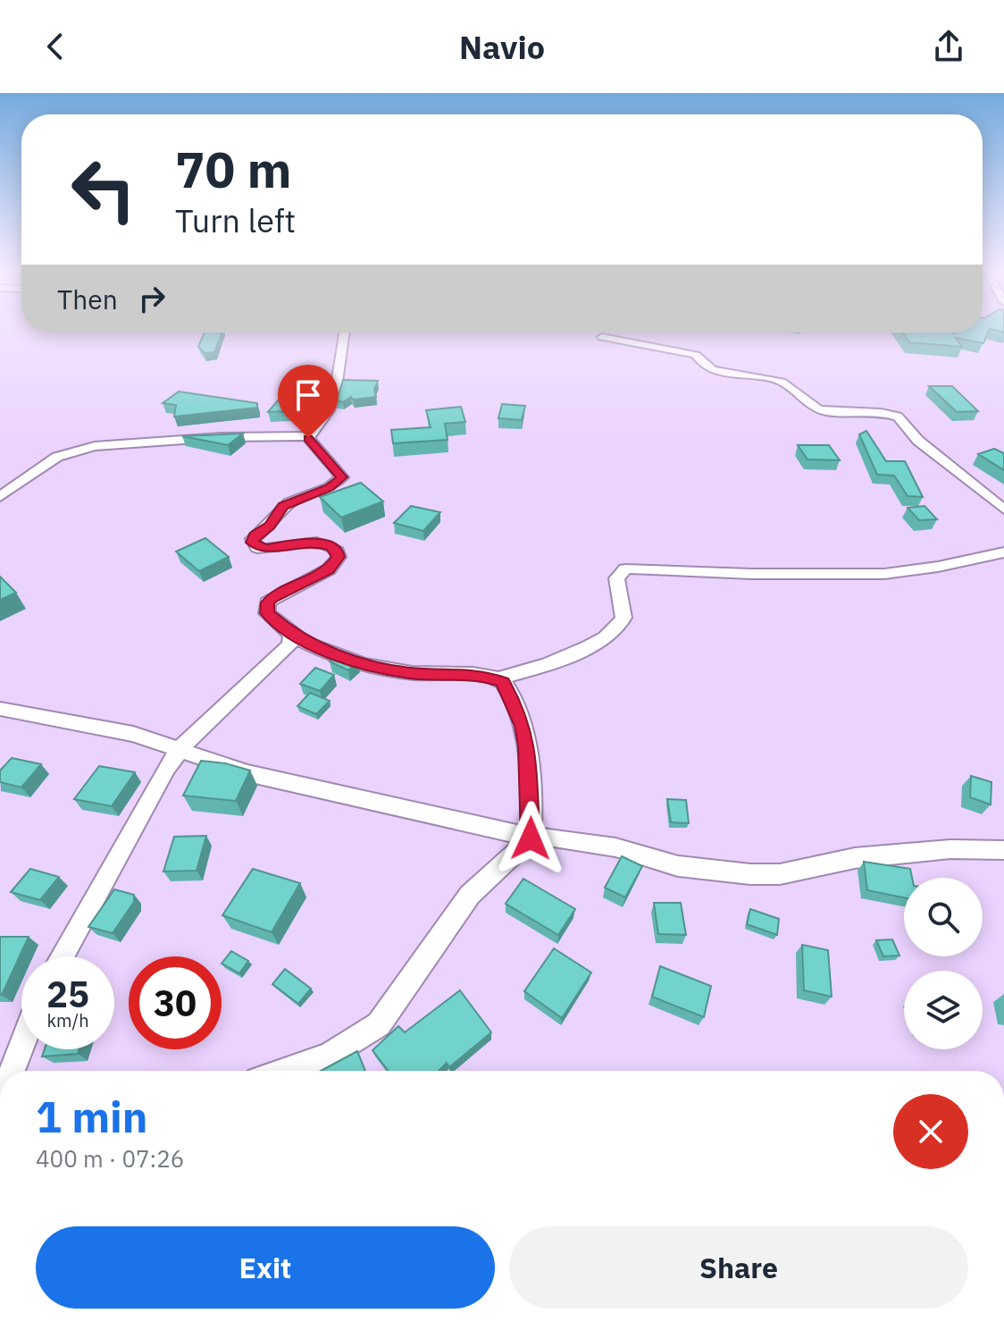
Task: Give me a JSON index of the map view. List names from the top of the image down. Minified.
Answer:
{"page":{"header":"Navio","turn":["70 m","Turn left"],"then":"Then","speed":"25 km/h","limit":"30","heading":["1 min","400 m · 07:26"],"buttons":["Exit","Share"]}}
